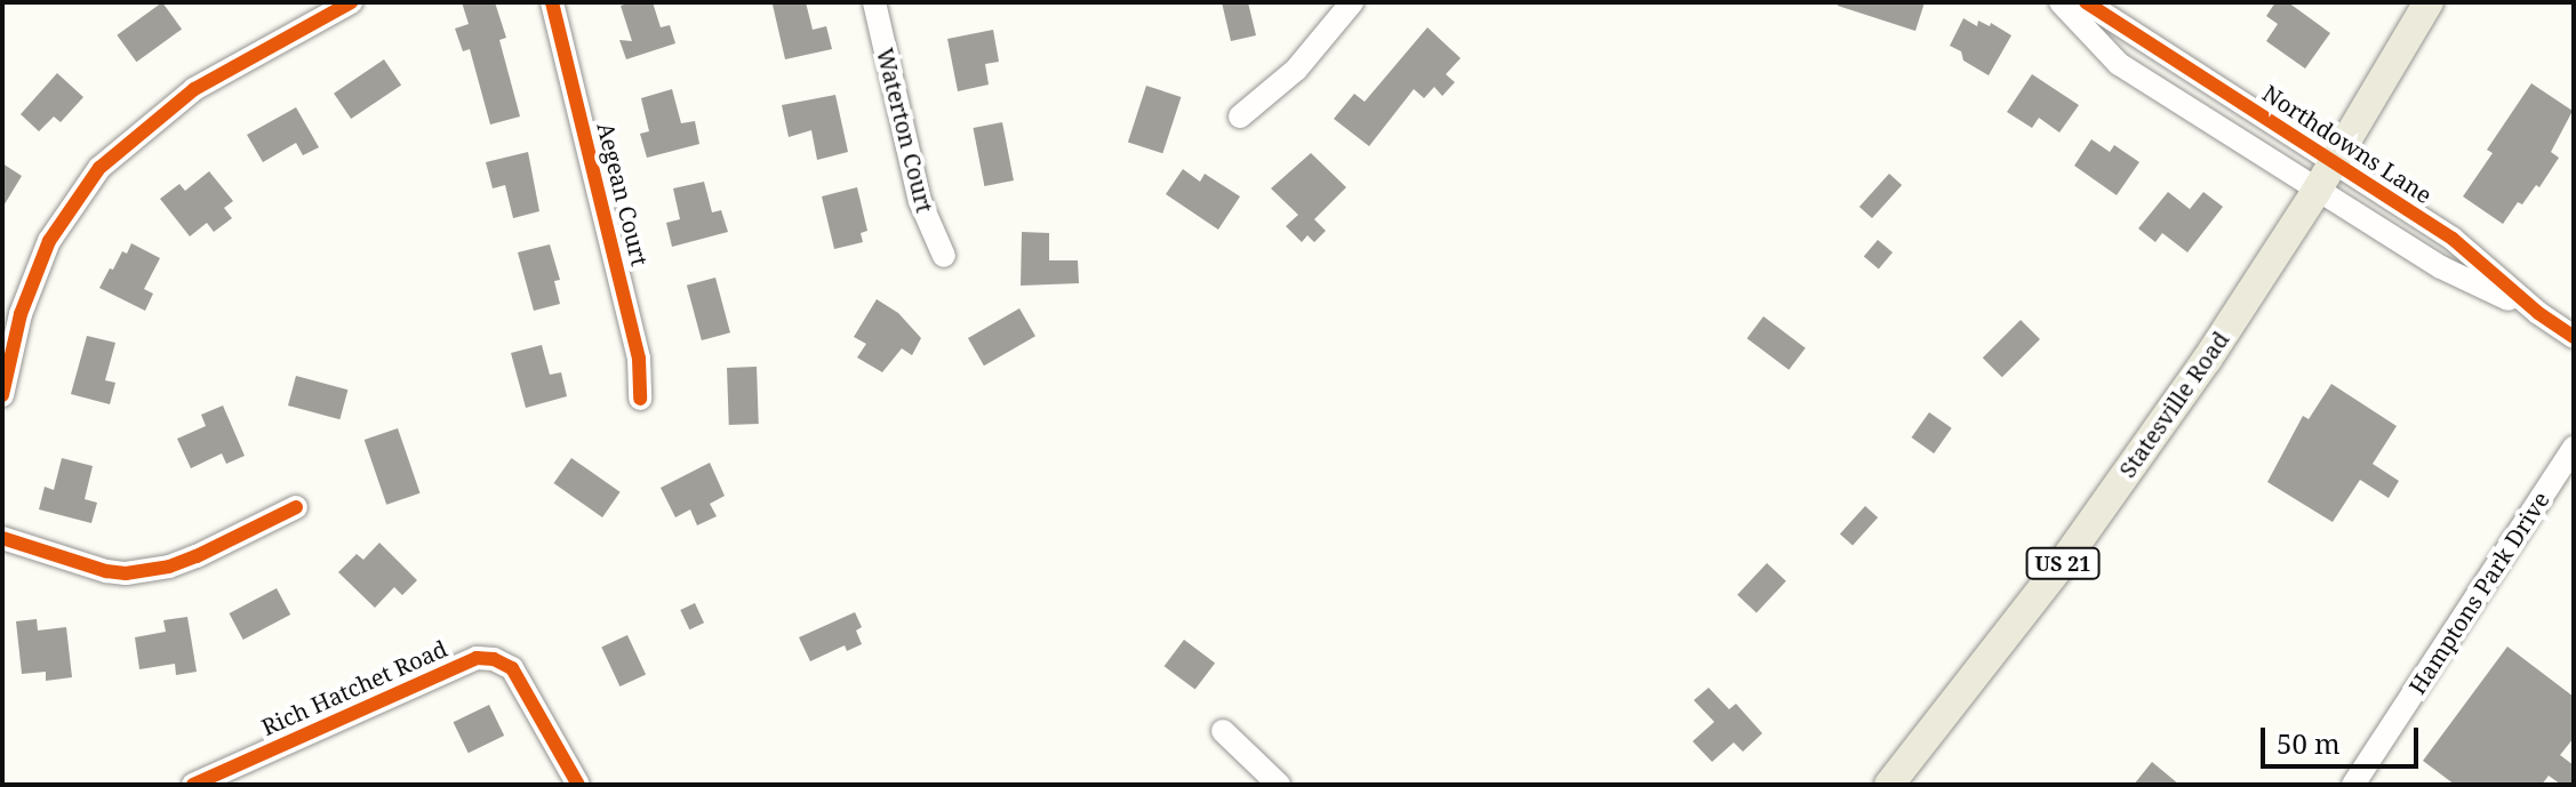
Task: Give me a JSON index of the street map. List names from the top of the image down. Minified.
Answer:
{"streets":{"main road":["Statesville Road","US 21"],"street":["Waterton Court","Northdowns Lane","Aegean Court","Hamptons Park Drive","Rich Hatchet Road"]},"crossings":[["Northdowns Lane","Statesville Road"]],"scale_bar":"50 m"}
